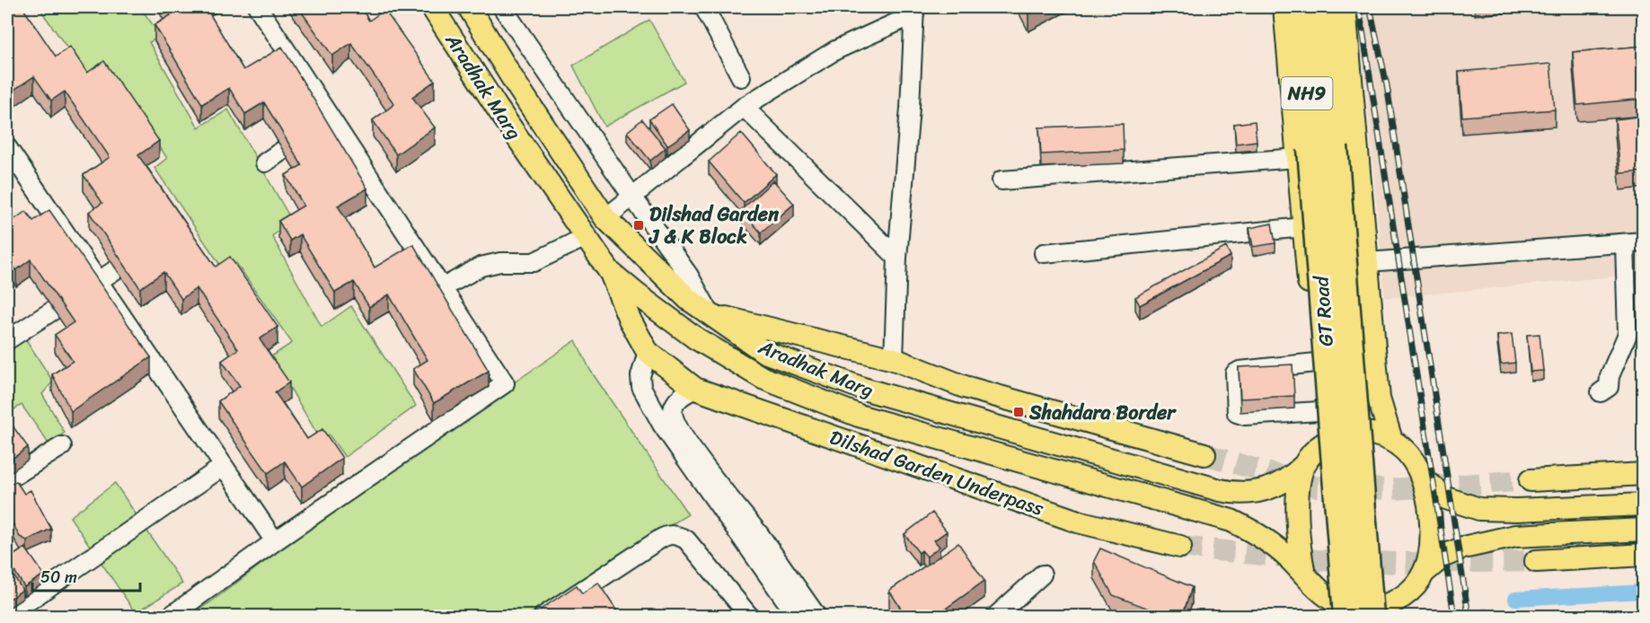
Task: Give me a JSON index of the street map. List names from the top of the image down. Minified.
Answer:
{"streets":{"highway":["NH9","GT Road"],"main road":["Aradhak Marg","Dilshad Garden Underpass"]},"crossings":[["Aradhak Marg","GT Road"],["Aradhak Marg","Dilshad Garden Underpass"]],"places":{"transit":["Dilshad Garden J & K Block","Shahdara Border"]},"scale_bar":"50 m"}
